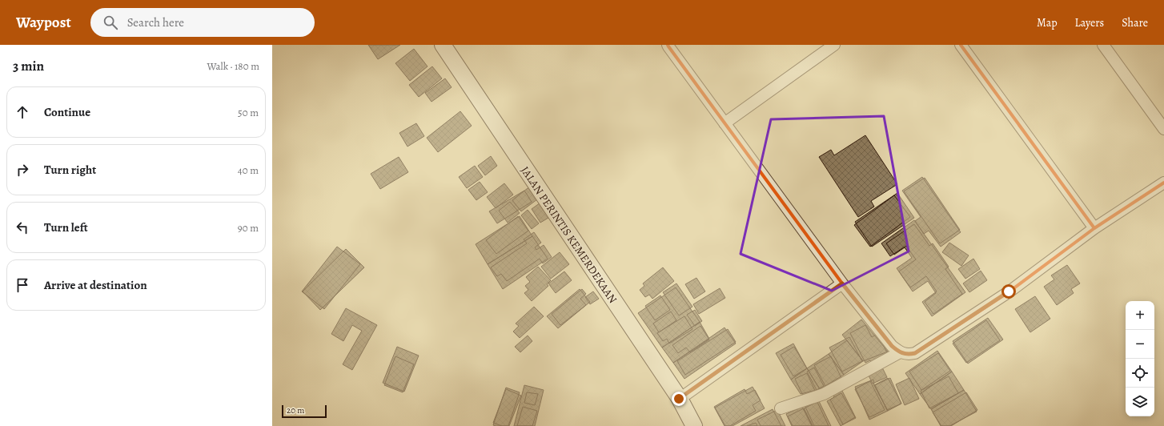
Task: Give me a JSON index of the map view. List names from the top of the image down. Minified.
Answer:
{"streets":{"main road":["JALAN PERINTIS KEMERDEKAAN"]},"scale_bar":"20 m","page":{"header":"Waypost","search":"Search here","nav":["Map","Layers","Share"],"heading":["3 min","Walk · 180 m"],"list":[["Continue","50 m"],["Turn right","40 m"],["Turn left","90 m"],"Arrive at destination"],"map_buttons":["+","−"],"scale":"20 m"}}
